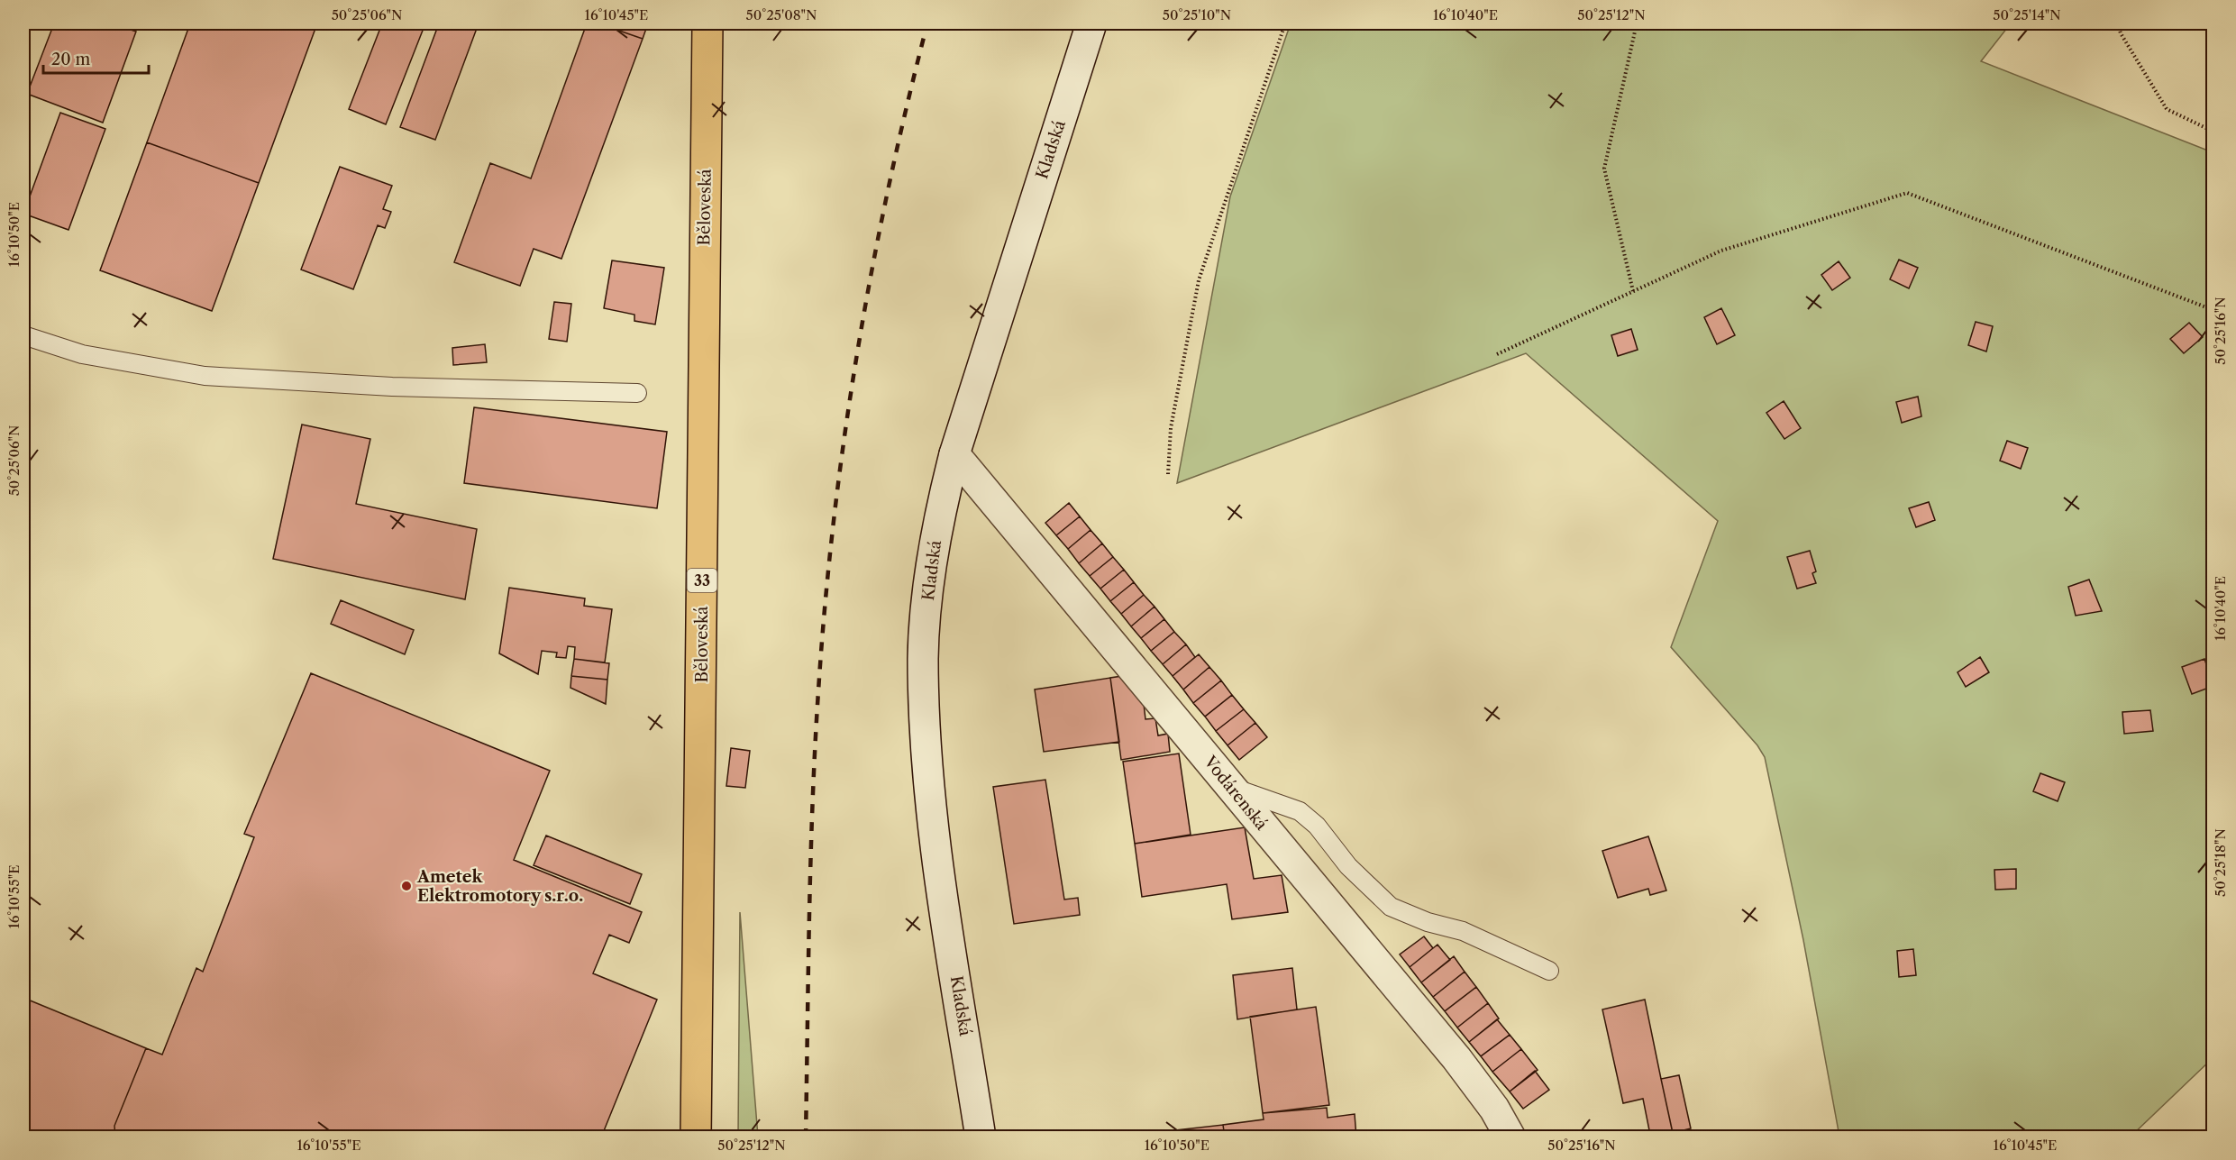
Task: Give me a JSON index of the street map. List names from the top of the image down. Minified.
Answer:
{"streets":{"main road":["Kladská","Běloveská","33","Vodárenská"]},"crossings":[["Kladská","Vodárenská"]],"places":["Ametek Elektromotory s.r.o."],"scale_bar":"20 m","coordinates":["50°25'06\"N","16°10'45\"E","50°25'08\"N","50°25'10\"N","16°10'40\"E","50°25'12\"N","50°25'14\"N","16°10'50\"E","50°25'16\"N","50°25'18\"N","16°10'55\"E"]}
